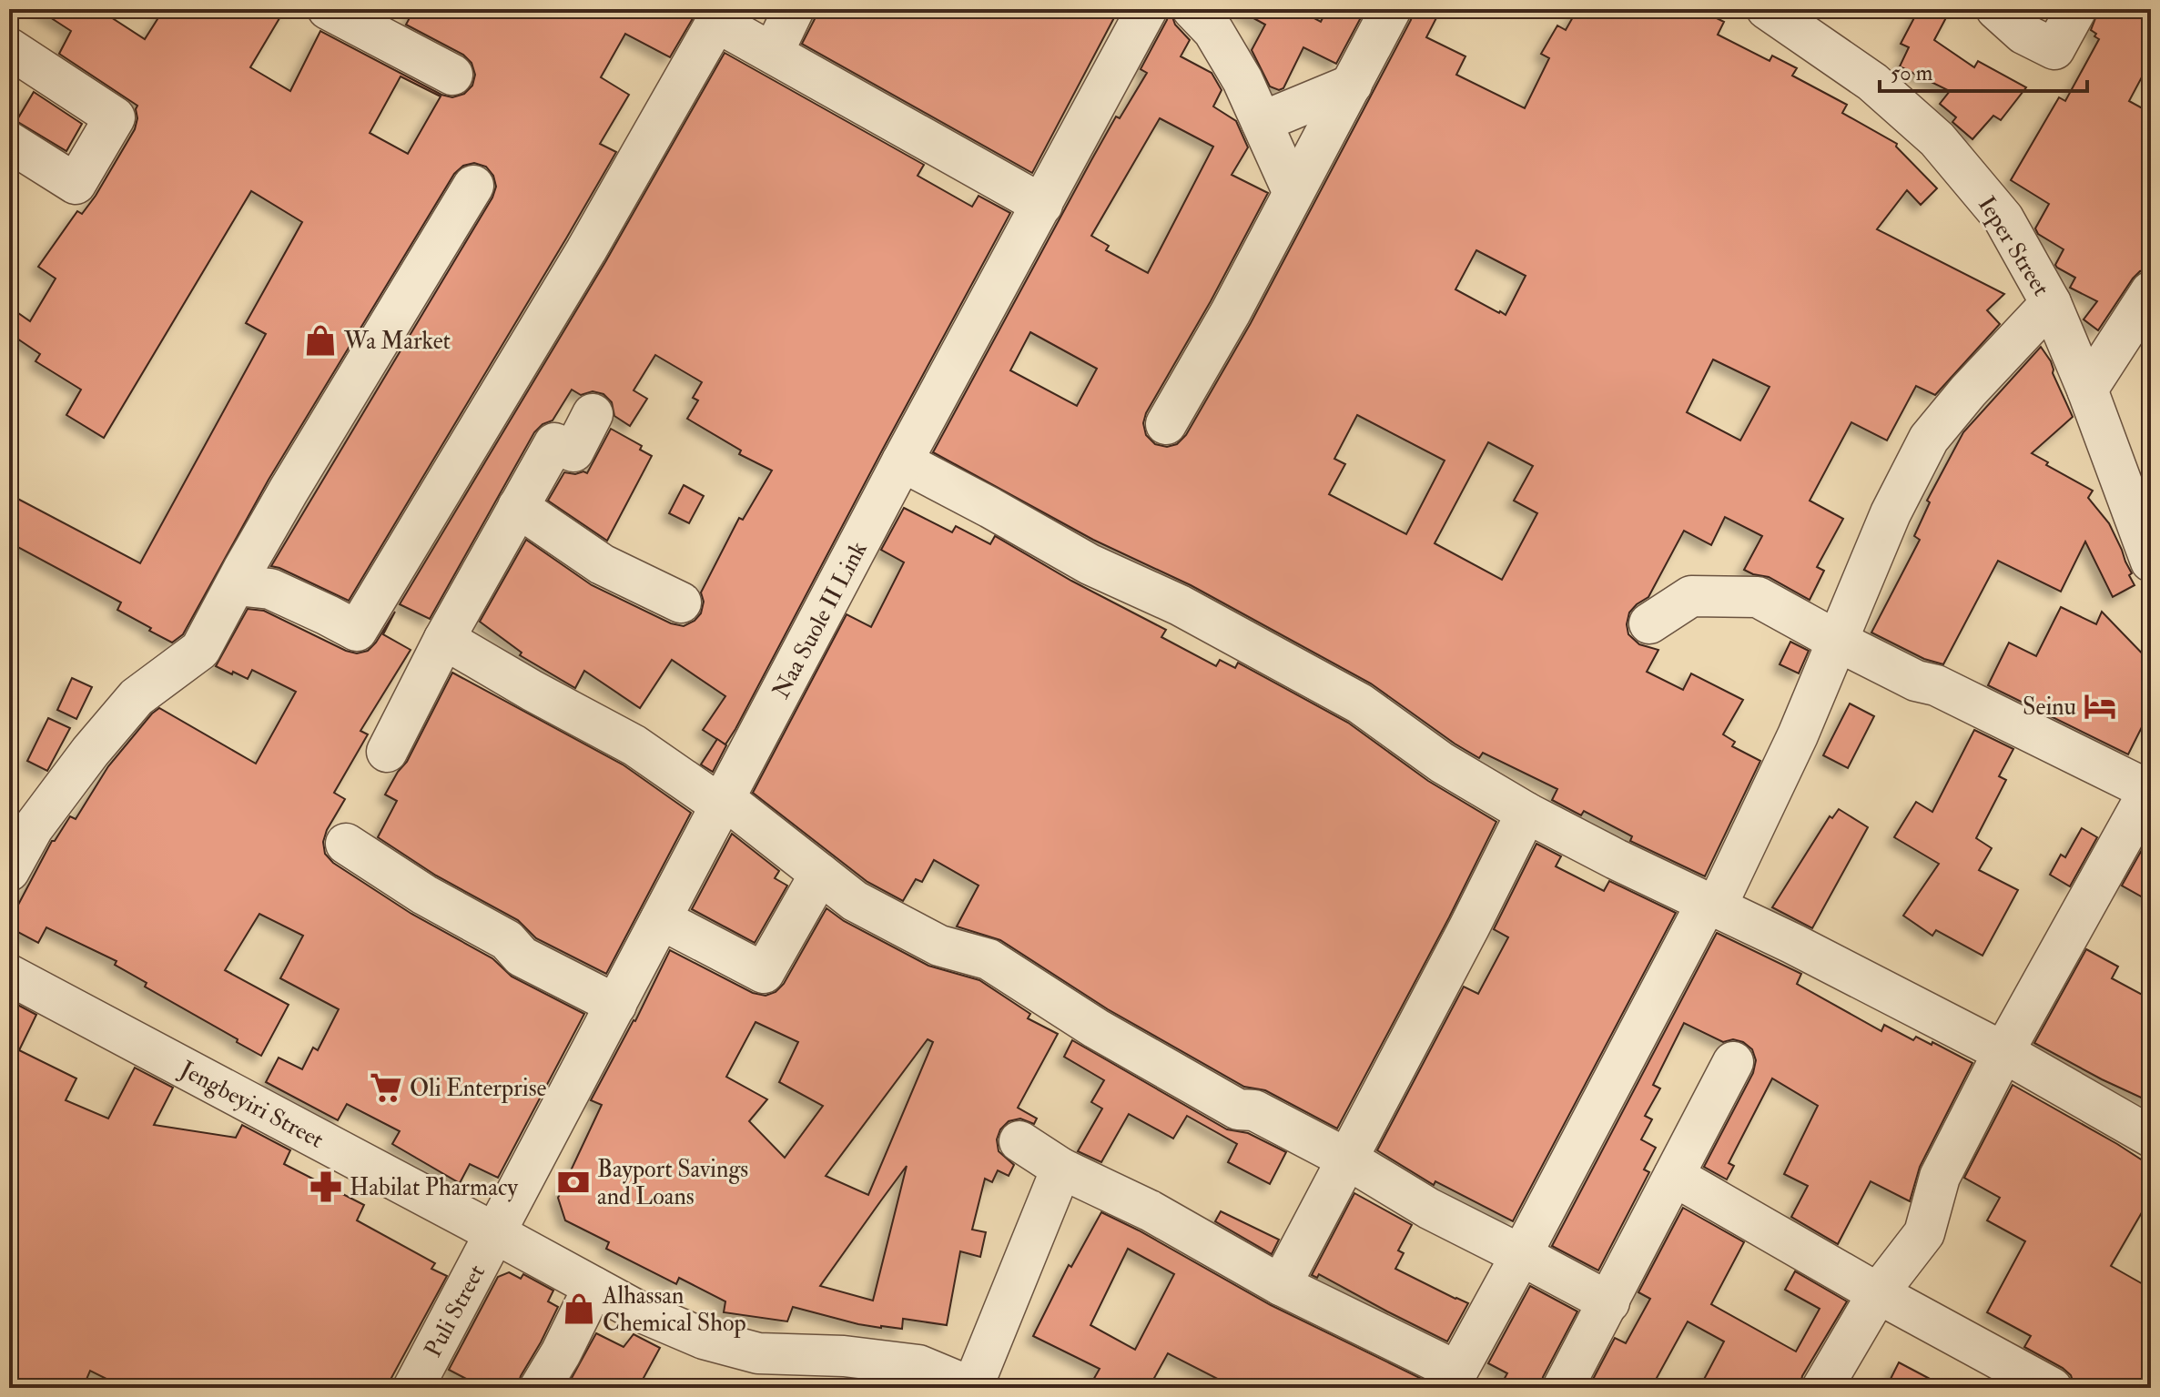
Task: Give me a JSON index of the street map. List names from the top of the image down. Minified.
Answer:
{"streets":{"street":["Ieper Street","Naa Suole II Link","Jengbeyiri Street","Puli Street"]},"crossings":[["Naa Suole II Link","Jengbeyiri Street"],["Naa Suole II Link","Puli Street"],["Jengbeyiri Street","Puli Street"]],"places":{"shop":["Wa Market","Alhassan Chemical Shop"],"hotel":["Seinu"],"supermarket":["Oli Enterprise"],"bank":["Bayport Savings and Loans"],"pharmacy":["Habilat Pharmacy"]},"scale_bar":"50 m"}
